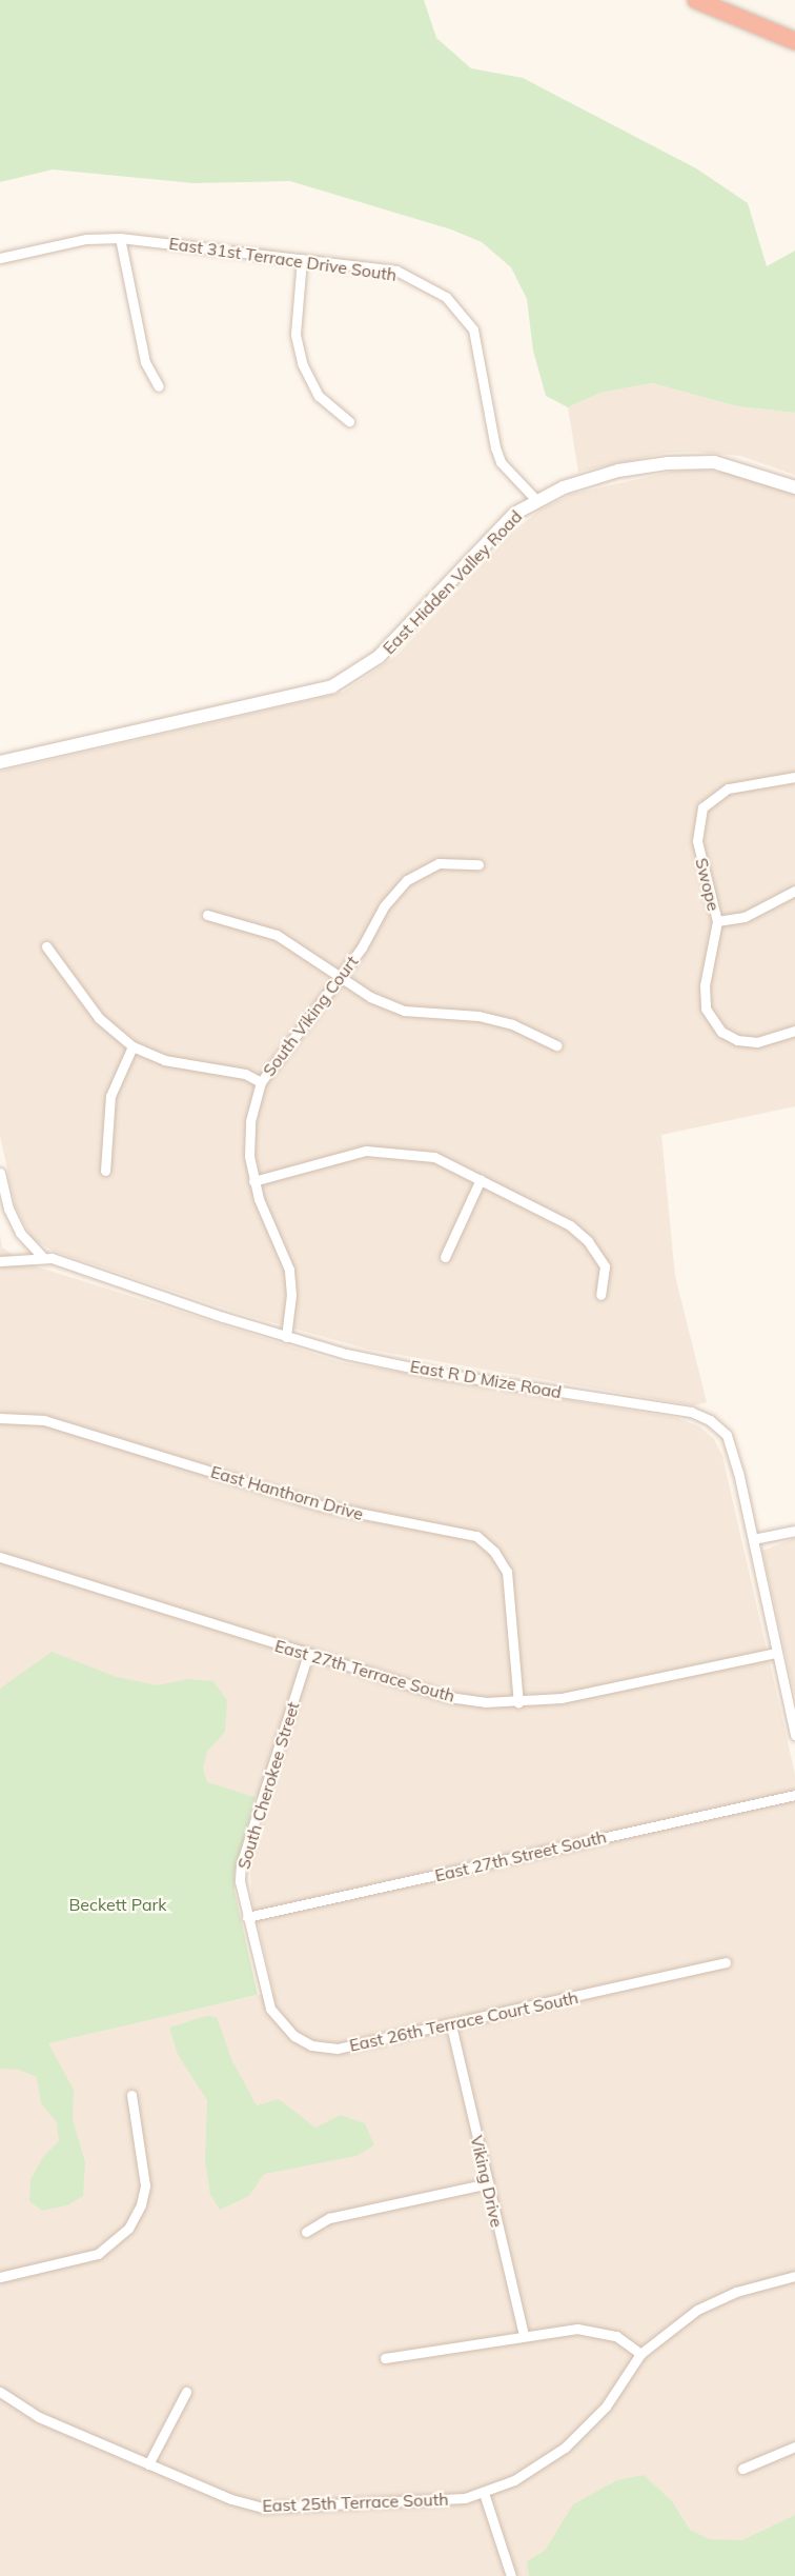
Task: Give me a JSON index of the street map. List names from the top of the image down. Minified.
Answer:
{"streets":{"main road":["East Hidden Valley Road"],"street":["East 31st Terrace Drive South","Swope","South Viking Court","East R D Mize Road","East Hanthorn Drive","East 27th Terrace South","South Cherokee Street","East 27th Street South","East 26th Terrace Court South","Viking Drive","East 25th Terrace South"]},"crossings":[["East 31st Terrace Drive South","East Hidden Valley Road"],["South Viking Court","East R D Mize Road"],["East R D Mize Road","East 27th Terrace South"],["East Hanthorn Drive","East 27th Terrace South"],["East 27th Terrace South","South Cherokee Street"],["South Cherokee Street","East 27th Street South"],["South Cherokee Street","East 26th Terrace Court South"],["East 27th Street South","East 26th Terrace Court South"],["East 26th Terrace Court South","Viking Drive"]],"parks":["Beckett Park"]}
